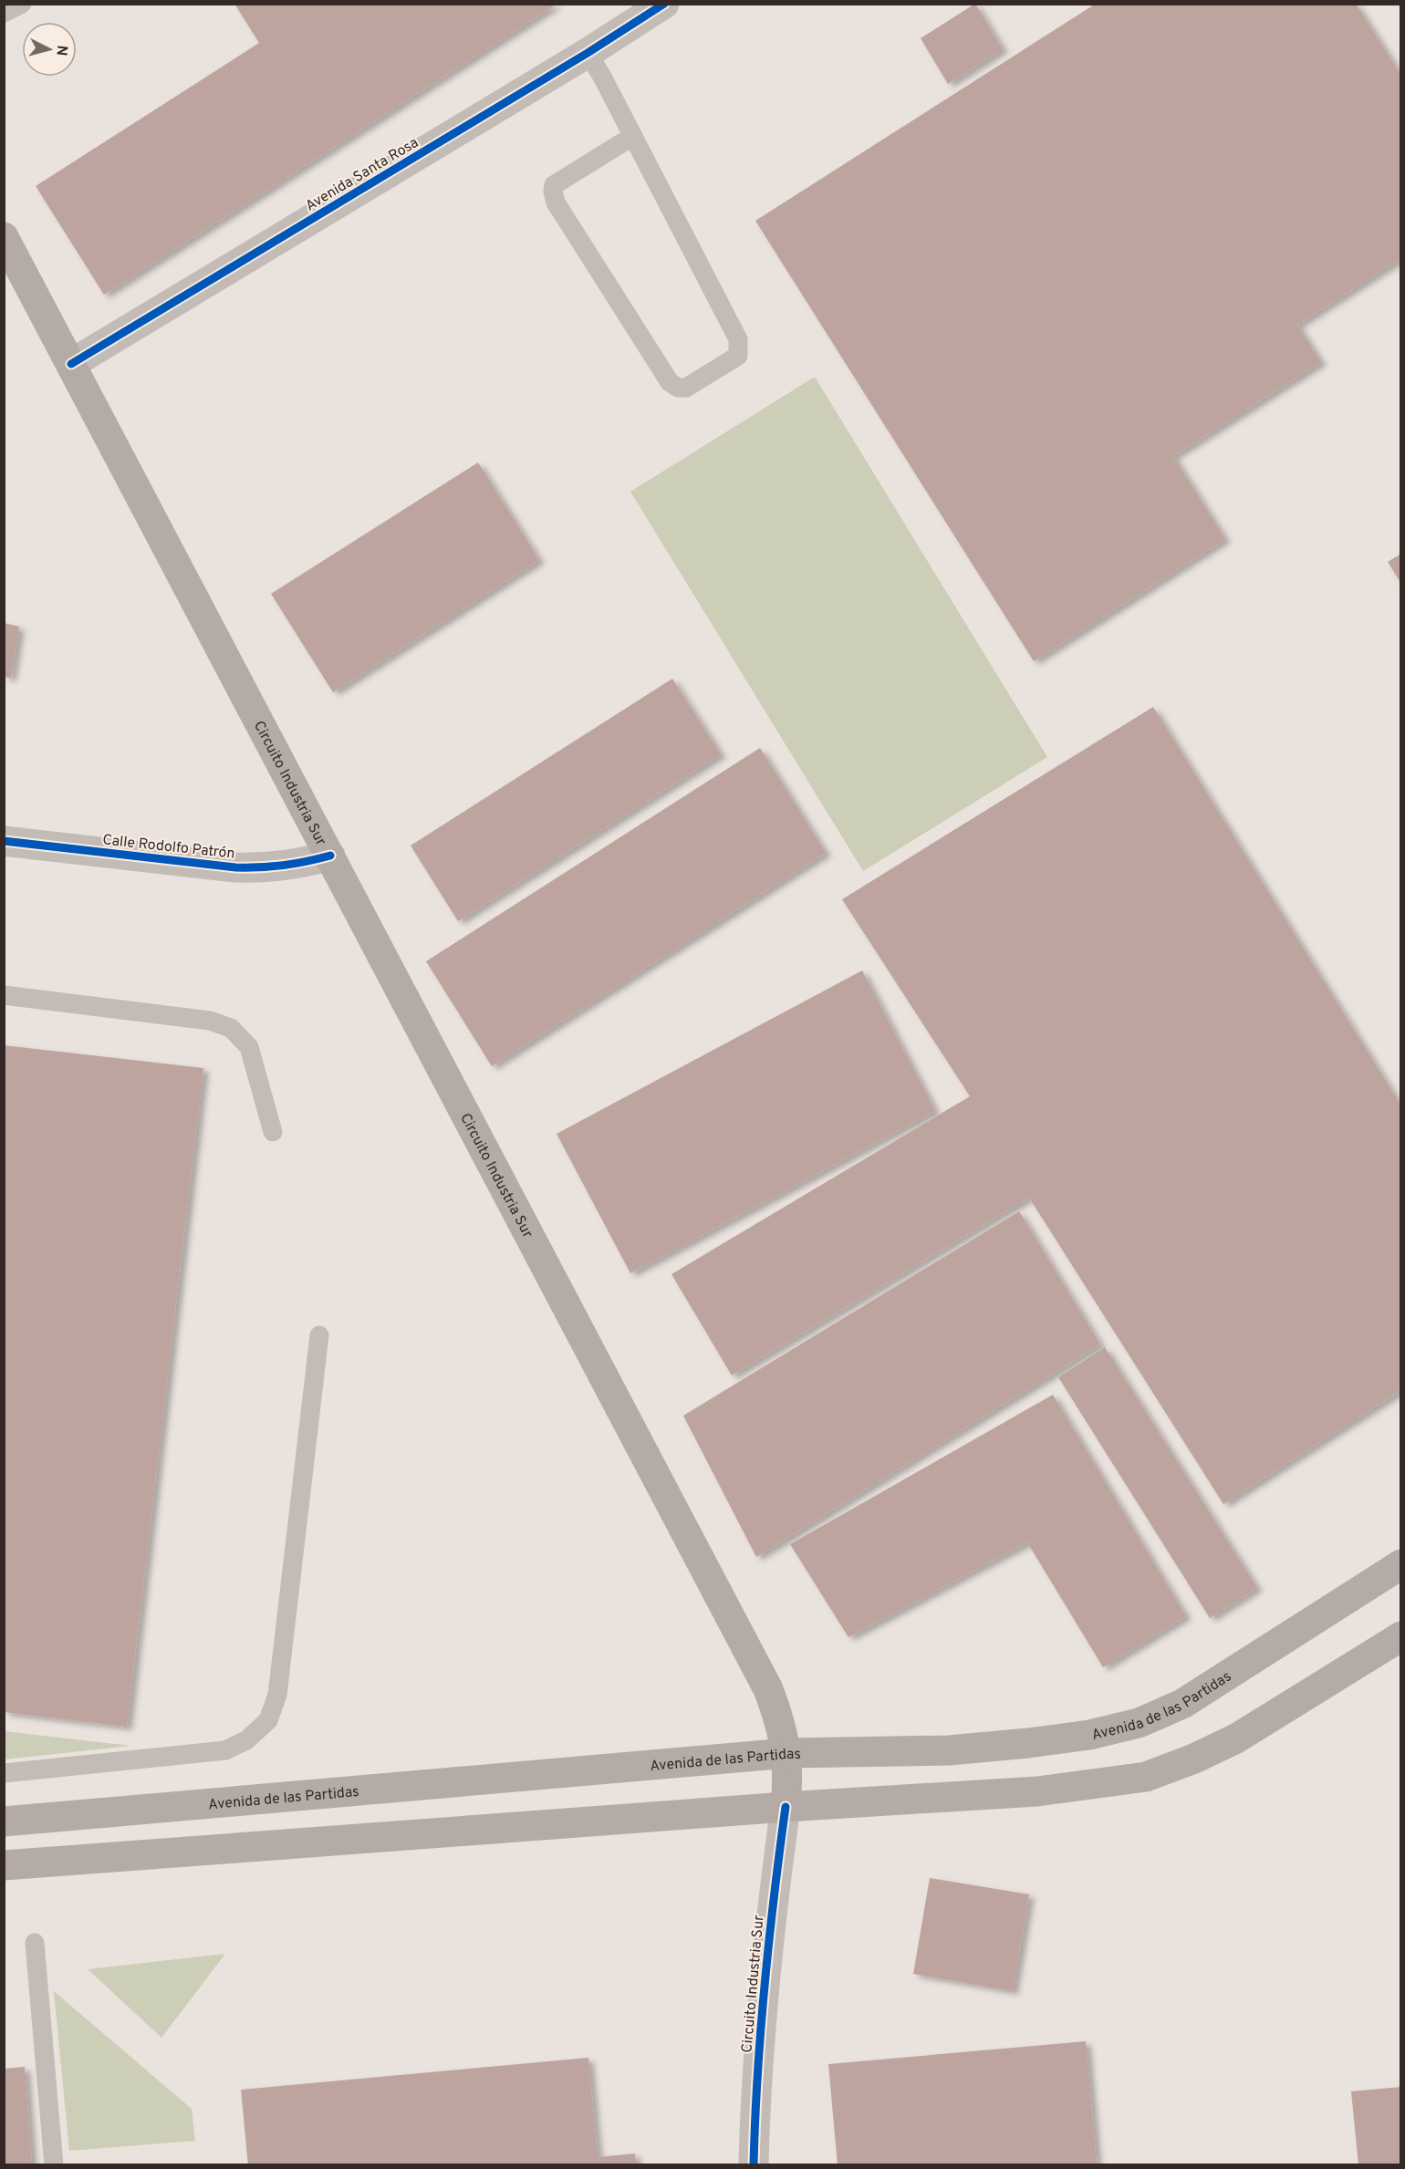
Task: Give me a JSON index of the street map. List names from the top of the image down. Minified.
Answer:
{"streets":{"main road":["Circuito Industria Sur","Avenida de las Partidas"],"street":["Avenida Santa Rosa","Calle Rodolfo Patrón"]},"crossings":[["Avenida Santa Rosa","Circuito Industria Sur"],["Circuito Industria Sur","Calle Rodolfo Patrón"],["Circuito Industria Sur","Avenida de las Partidas"]],"north":"right"}
